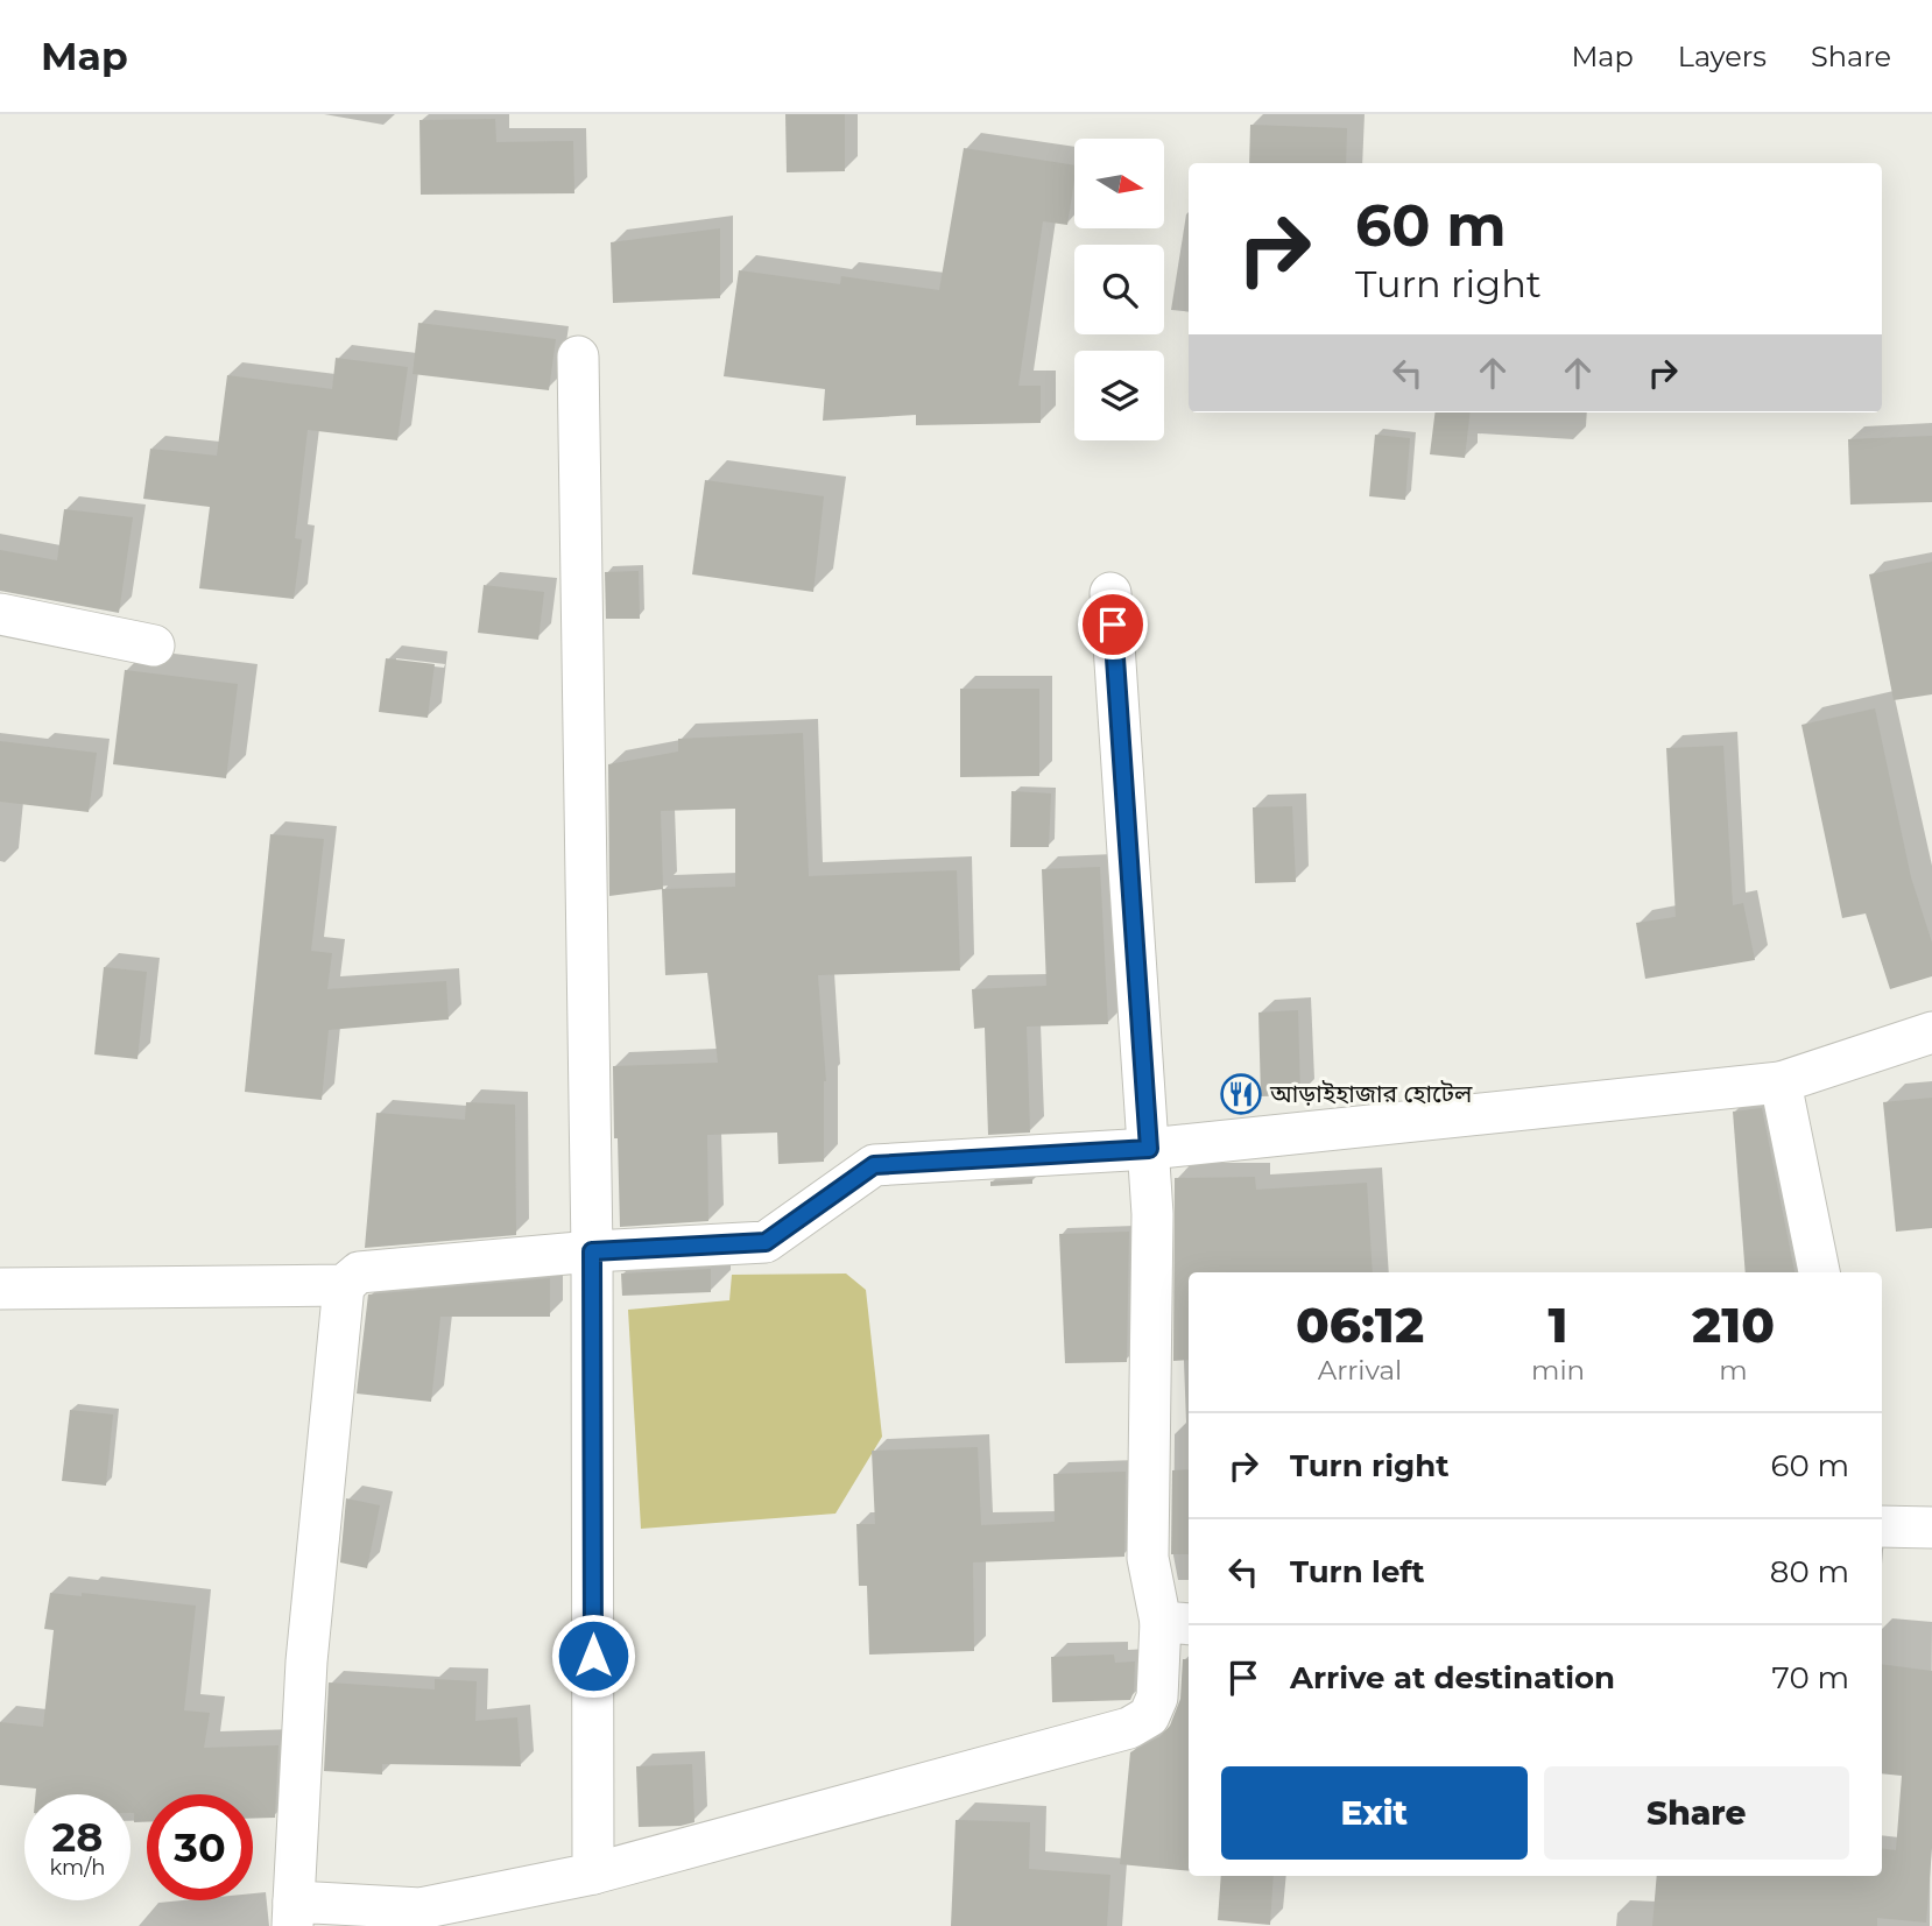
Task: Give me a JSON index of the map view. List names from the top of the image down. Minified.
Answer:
{"places":{"restaurant":["আড়াইহাজার হোটেল"]},"north":"right","page":{"header":"Map","nav":["Map","Layers","Share"],"turn":["60 m","Turn right"],"eta":["06:12","Arrival","1","min","210","m"],"list":[{"name":"Turn right","value":"60 m"},{"name":"Turn left","value":"80 m"},{"name":"Arrive at destination","value":"70 m"}],"buttons":["Exit","Share"],"speed":"28 km/h","limit":"30"}}
